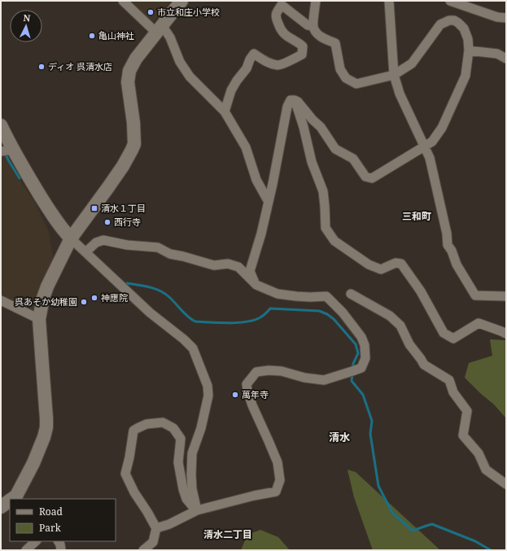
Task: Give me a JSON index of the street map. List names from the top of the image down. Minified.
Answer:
{"districts":["三和町","清水","清水二丁目"],"places":{"other":["市立和庄小学校","亀山神社","ディオ 呉清水店","西行寺","神應院","呉あそか幼稚園","萬年寺"],"transit":["清水１丁目"]},"legend":["Road","Park"],"north":"top"}
